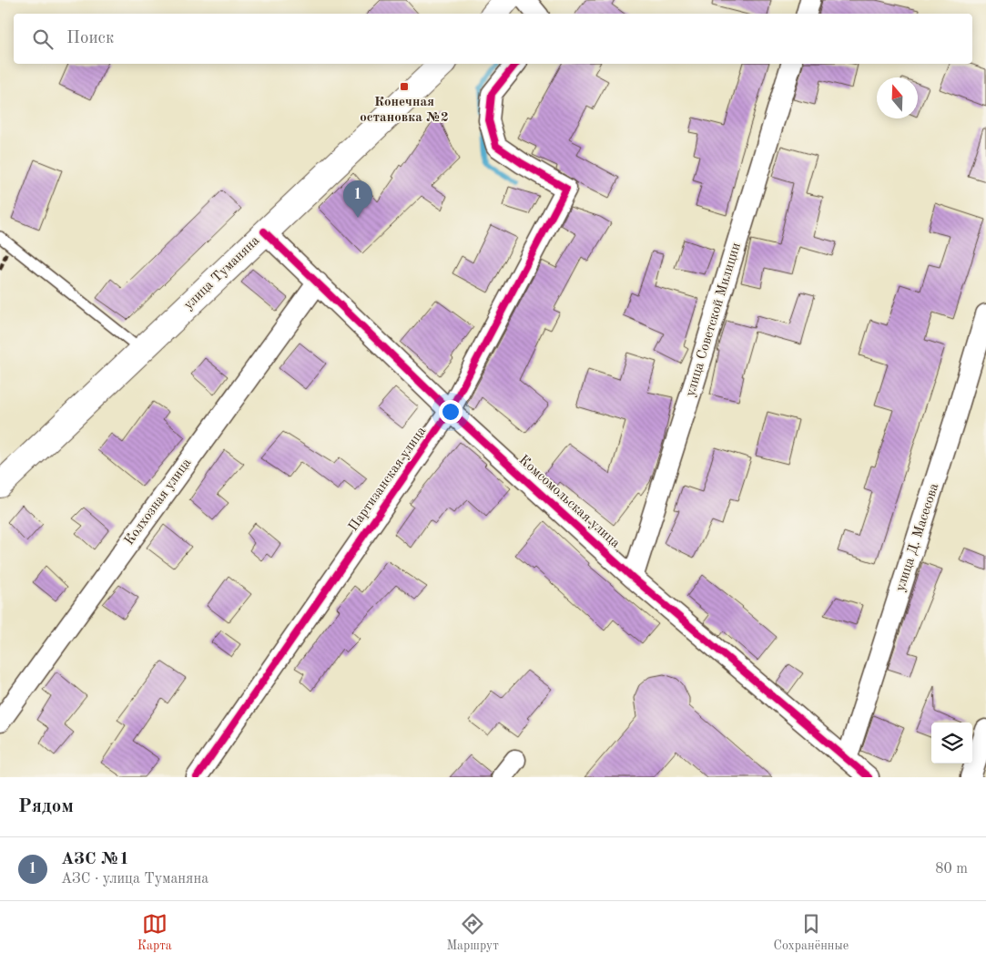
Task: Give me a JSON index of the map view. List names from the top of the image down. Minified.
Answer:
{"streets":{"street":["улица Туманяна","улица Советской Милиции","Партизанская улица","Колхозная улица","Комсомольская улица","улица Д. Масесова"]},"crossings":[["улица Туманяна","Комсомольская улица"],["улица Советской Милиции","Комсомольская улица"],["Партизанская улица","Комсомольская улица"],["Колхозная улица","Комсомольская улица"],["Комсомольская улица","улица Д. Масесова"]],"places":{"transit":["Конечная остановка №2"]},"north":"top","page":{"search":"Поиск","pins":"1","heading":"Рядом","list":[{"mark":"1","name":"АЗС №1","note":"АЗС · улица Туманяна","value":"80 m"}],"nav":["Карта","Маршрут","Сохранённые"]}}
